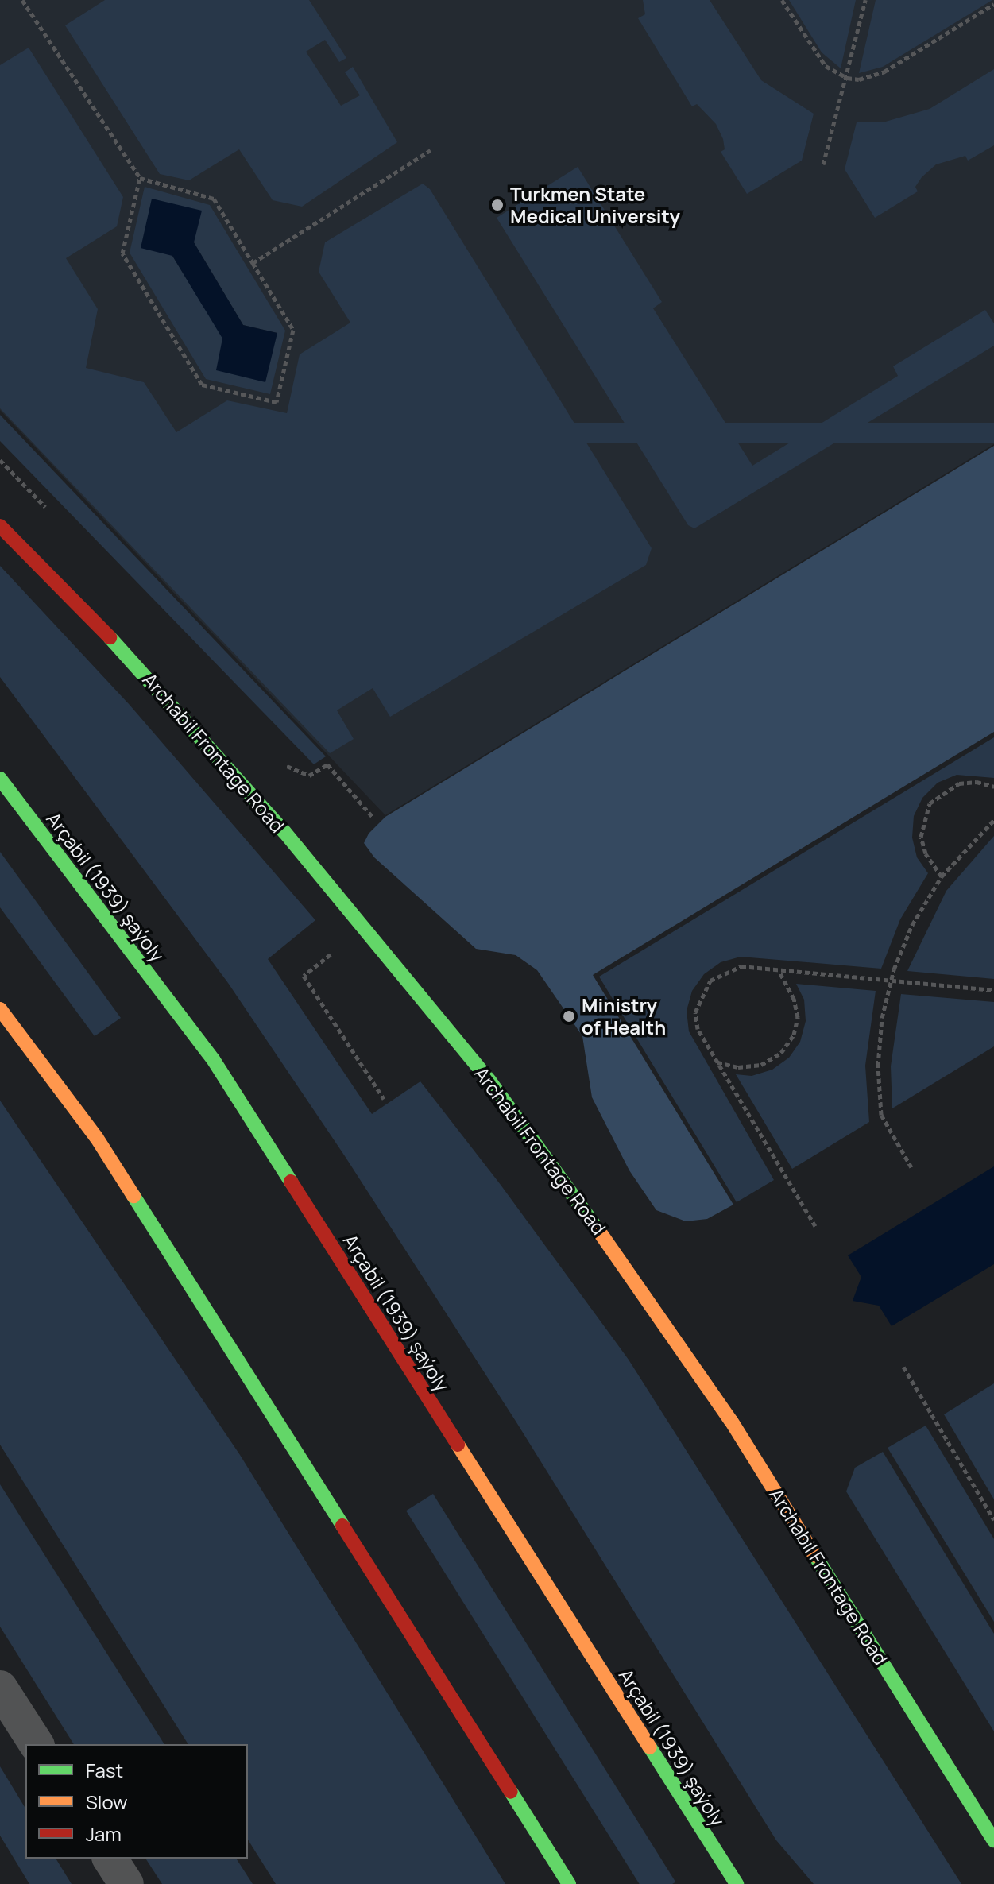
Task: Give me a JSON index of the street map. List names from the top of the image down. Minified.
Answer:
{"streets":{"main road":["Archabil Frontage Road","Arçabil (1939) şaýoly"]},"places":["Turkmen State Medical University","Ministry of Health"],"legend":["Fast","Slow","Jam"]}
